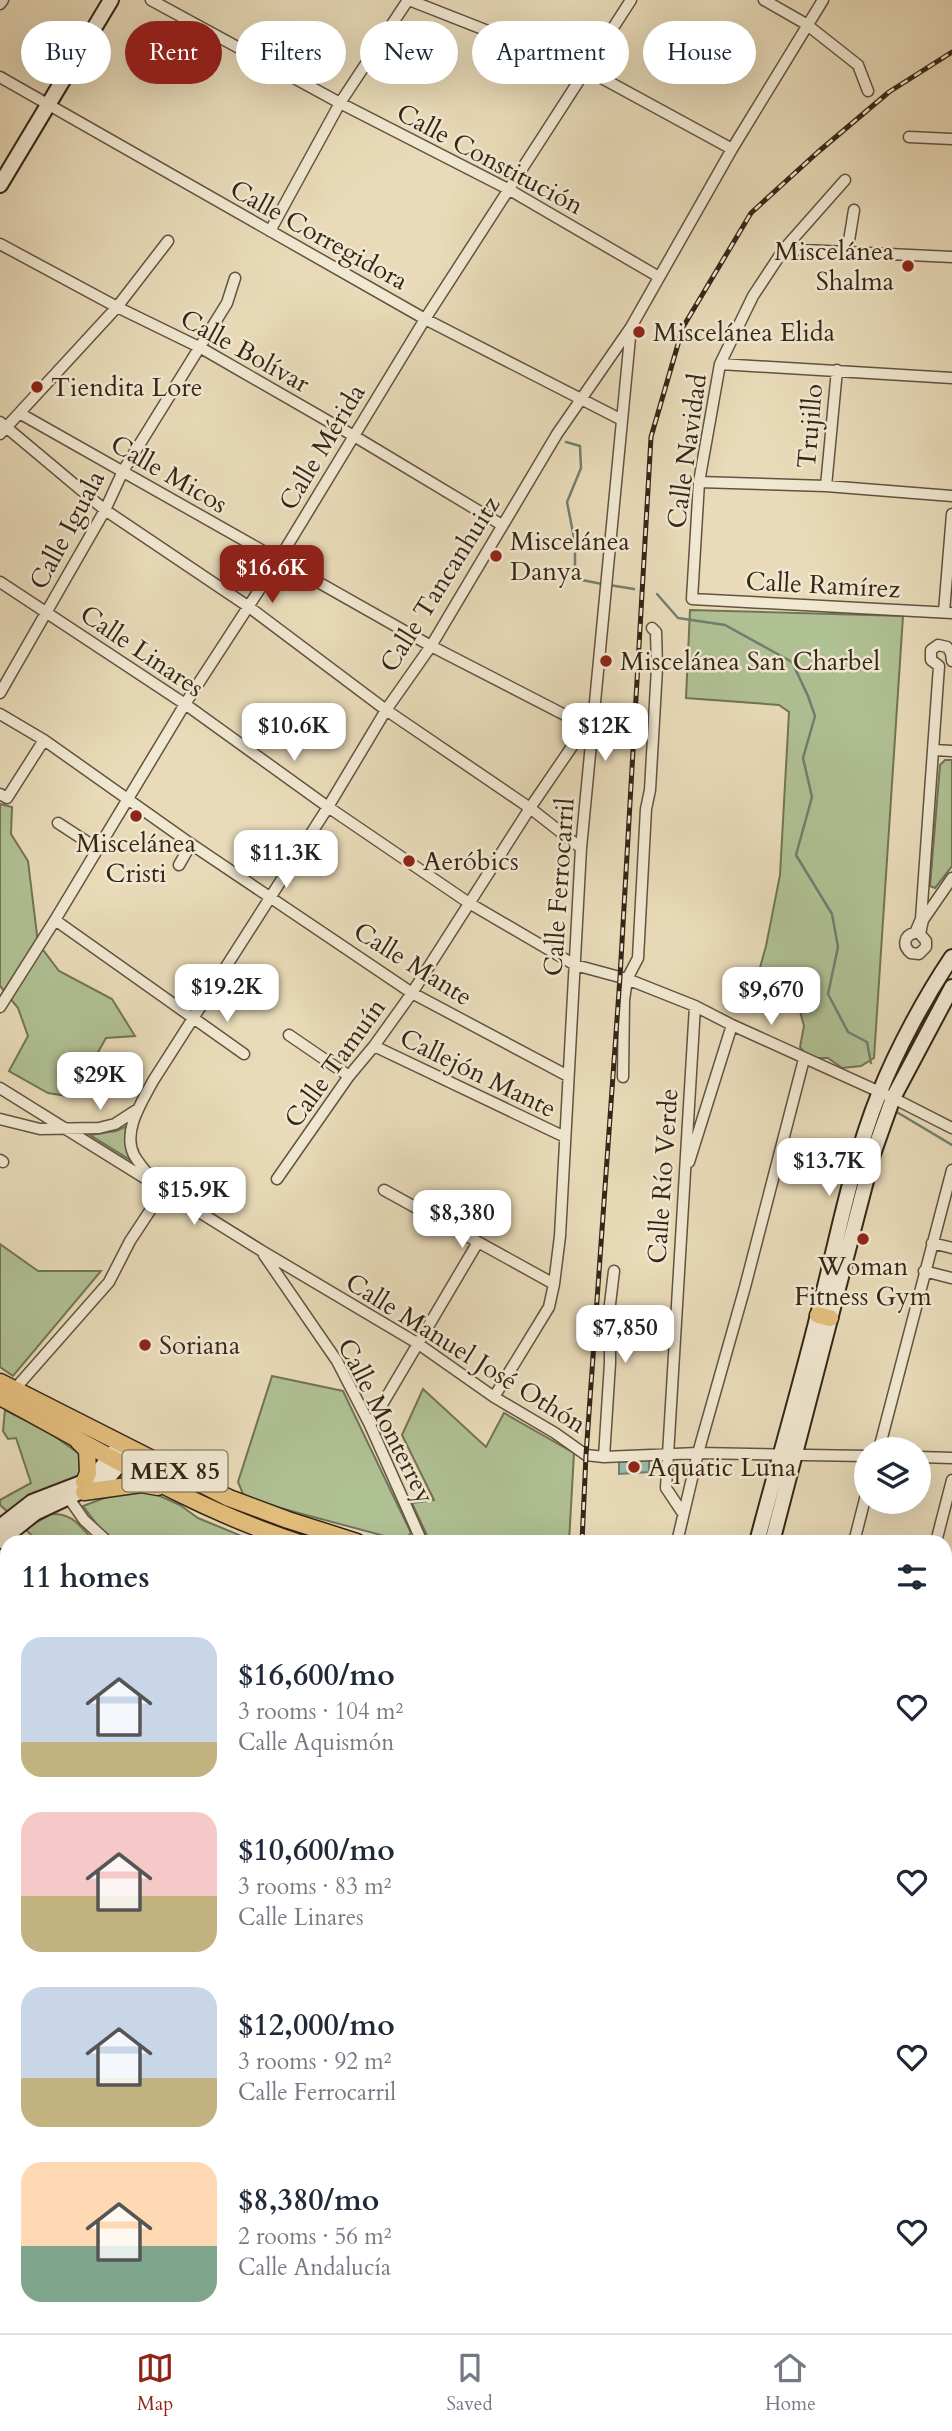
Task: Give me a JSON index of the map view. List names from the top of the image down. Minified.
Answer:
{"streets":{"main road":["MEX 85"],"street":["Calle Constitución","Calle Corregidora","Calle Bolívar","Trujillo","Calle Mérida","Calle Navidad","Calle Micos","Calle Iguala","Calle Tancanhuitz","Calle Ramírez","Calle Linares","Calle Ferrocarril","Calle Mante","Calle Tamuín","Callejón Mante","Calle Río Verde","Calle Manuel José Othón","Calle Monterrey"]},"crossings":[["Calle Constitución","Calle Mérida"],["Calle Constitución","Calle Tancanhuitz"],["Calle Corregidora","Calle Mérida"],["Calle Corregidora","Calle Tancanhuitz"],["Calle Corregidora","Calle Ferrocarril"],["Calle Bolívar","Calle Mérida"],["Calle Bolívar","Calle Iguala"],["Calle Bolívar","Calle Tancanhuitz"],["Calle Mérida","Calle Micos"],["Calle Mérida","Calle Linares"],["Calle Mérida","Calle Mante"],["Calle Navidad","Calle Ramírez"],["Calle Micos","Calle Iguala"],["Calle Micos","Calle Tancanhuitz"],["Calle Micos","Calle Ferrocarril"],["Calle Micos","Calle Tamuín"],["Calle Iguala","Calle Linares"],["Calle Tancanhuitz","Calle Linares"],["Calle Tancanhuitz","Calle Ferrocarril"],["Calle Tancanhuitz","Calle Mante"],["Calle Tancanhuitz","Calle Manuel José Othón"],["Calle Linares","Calle Ferrocarril"],["Calle Linares","Calle Tamuín"],["Calle Linares","Calle Río Verde"],["Calle Ferrocarril","Calle Mante"],["Calle Ferrocarril","Calle Tamuín"],["Calle Ferrocarril","Callejón Mante"],["Calle Ferrocarril","Calle Manuel José Othón"],["Calle Mante","Calle Tamuín"],["Calle Tamuín","Callejón Mante"],["Calle Río Verde","Calle Manuel José Othón"],["Calle Manuel José Othón","Calle Monterrey"]],"places":["Miscelánea Shalma","Miscelánea Elida","Tiendita Lore","Miscelánea Danya","Miscelánea San Charbel","Miscelánea Cristi","Aeróbics","Woman Fitness Gym","Soriana","Aquatic Luna"],"page":{"chip":["Buy","Rent","Filters","New","Apartment","House"],"price":["$16.6K","$10.6K","$12K","$11.3K","$19.2K","$9,670","$29K","$13.7K","$15.9K","$8,380","$7,850"],"heading":"11 homes","list":[{"name":"$16,600/mo","note":"3 rooms · 104 m² · Calle Aquismón"},{"name":"$10,600/mo","note":"3 rooms · 83 m² · Calle Linares"},{"name":"$12,000/mo","note":"3 rooms · 92 m² · Calle Ferrocarril"},{"name":"$8,380/mo","note":"2 rooms · 56 m² · Calle Andalucía"}],"tabs":["Map","Saved","Home"]}}
